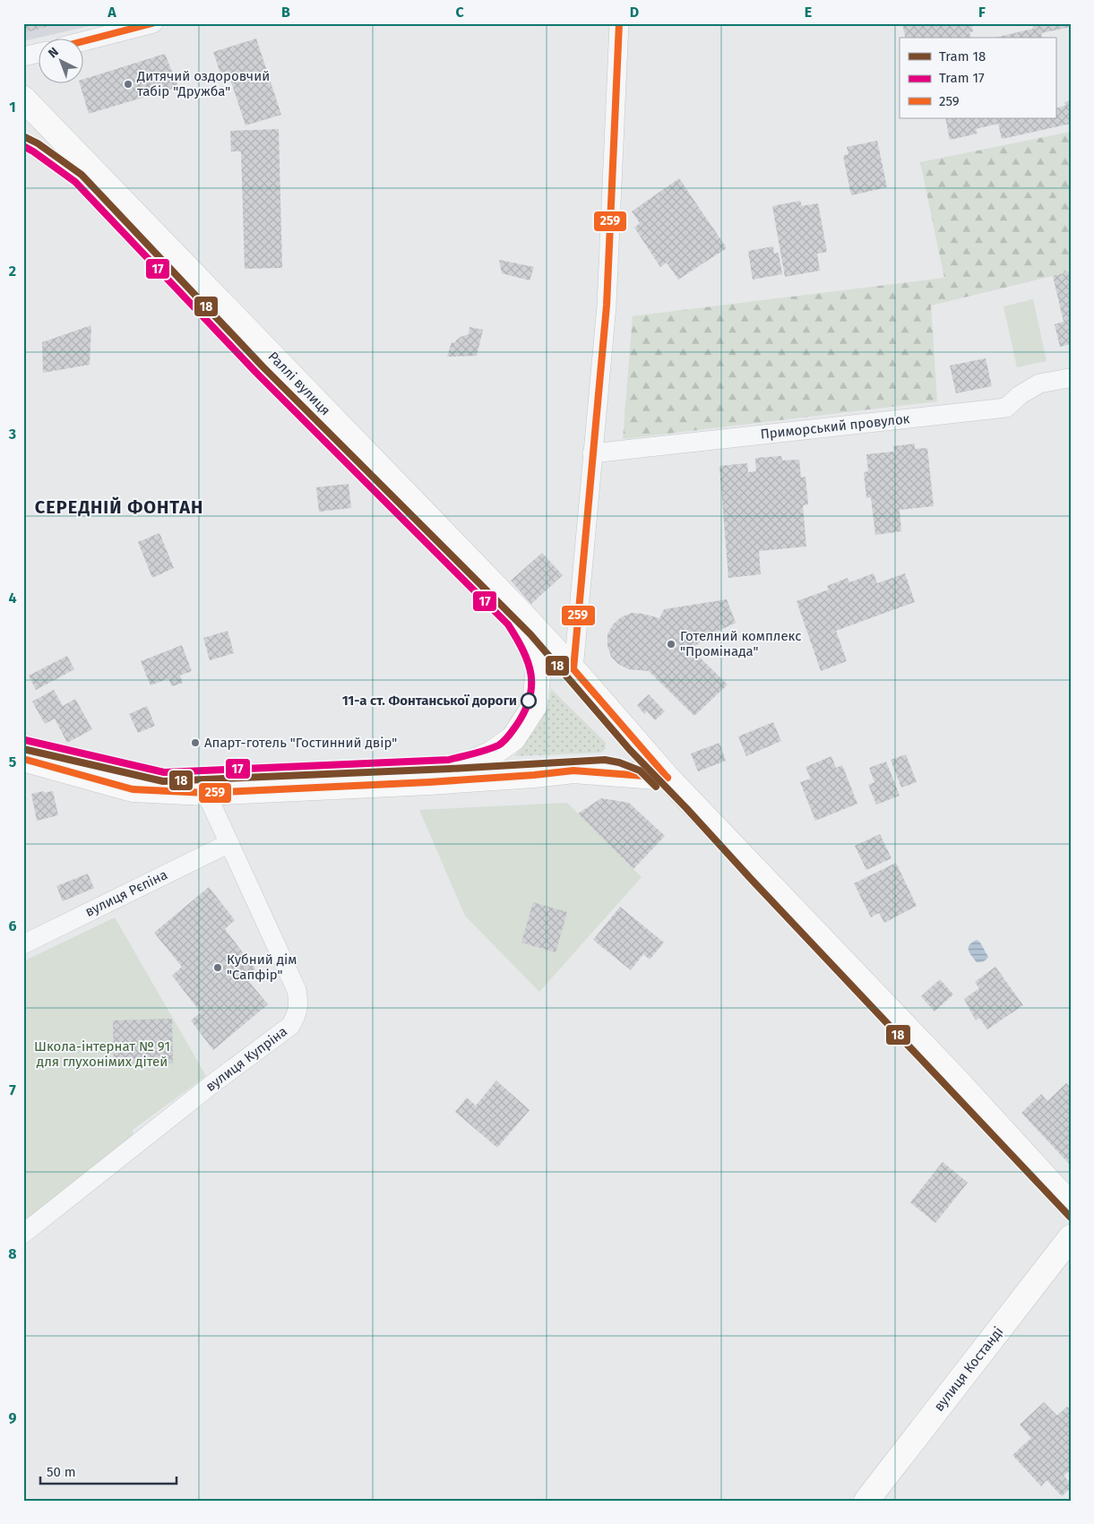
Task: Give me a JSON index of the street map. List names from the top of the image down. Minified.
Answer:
{"streets":{"main road":["Раллі вулиця","вулиця Костанді"],"street":["Приморський провулок","вулиця Рєпіна","вулиця Купріна"]},"crossings":[["вулиця Рєпіна","вулиця Купріна"]],"districts":["СЕРЕДНІЙ ФОНТАН"],"parks":["Школа-інтернат № 91 для глухонімих дітей"],"places":["Дитячий оздоровчий табір \"Дружба\"","Готелний комплекс \"Промінада\"","11-а ст. Фонтанської дороги","Апарт-готель \"Гостинний двір\"","Кубний дім \"Сапфір\""],"lines":["transit line 259","tram line 18","tram line 17"],"legend":["Tram 18","Tram 17","259"],"scale_bar":"50 m","north":"top left","grid":{"columns":["A","B","C","D","E","F"],"rows":["1","2","3","4","5","6","7","8","9"]}}
